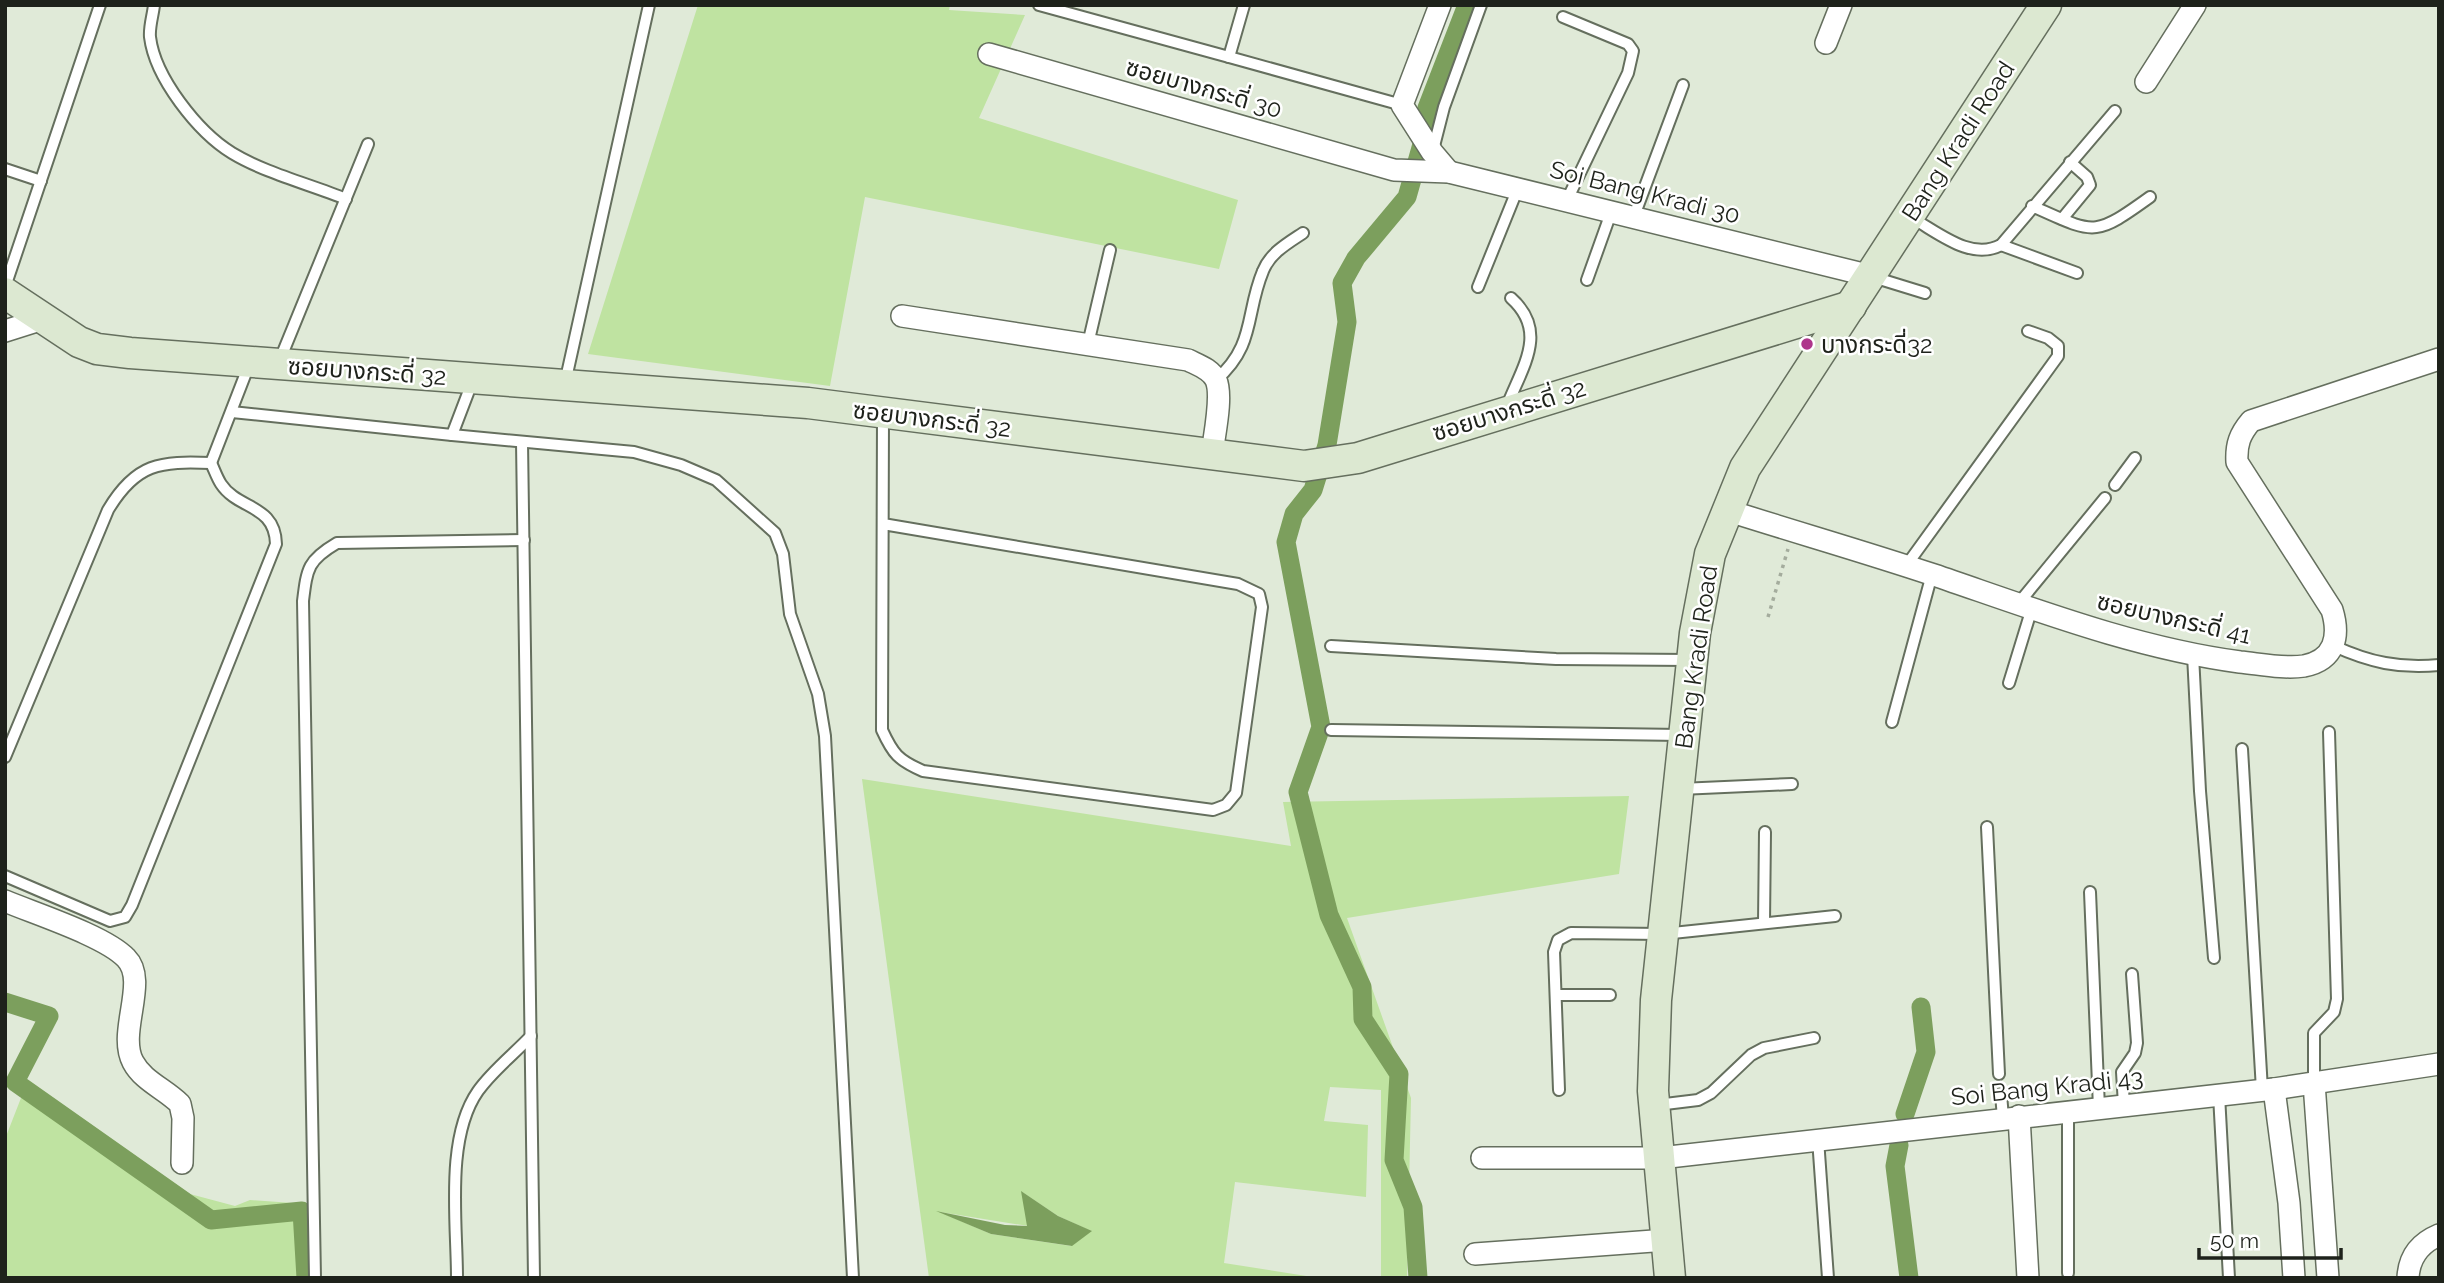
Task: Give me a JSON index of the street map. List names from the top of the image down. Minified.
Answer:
{"streets":{"street":["ซอยบางกระดี่ 30","Bang Kradi Road","Soi Bang Kradi 30","ซอยบางกระดี่ 32","ซอยบางกระดี่ 41","Soi Bang Kradi 43"]},"crossings":[["ซอยบางกระดี่ 30","Soi Bang Kradi 30"],["Bang Kradi Road","Soi Bang Kradi 30"],["Bang Kradi Road","ซอยบางกระดี่ 32"],["Bang Kradi Road","ซอยบางกระดี่ 41"],["Bang Kradi Road","Soi Bang Kradi 43"]],"places":["บางกระดี่32"],"scale_bar":"50 m"}
